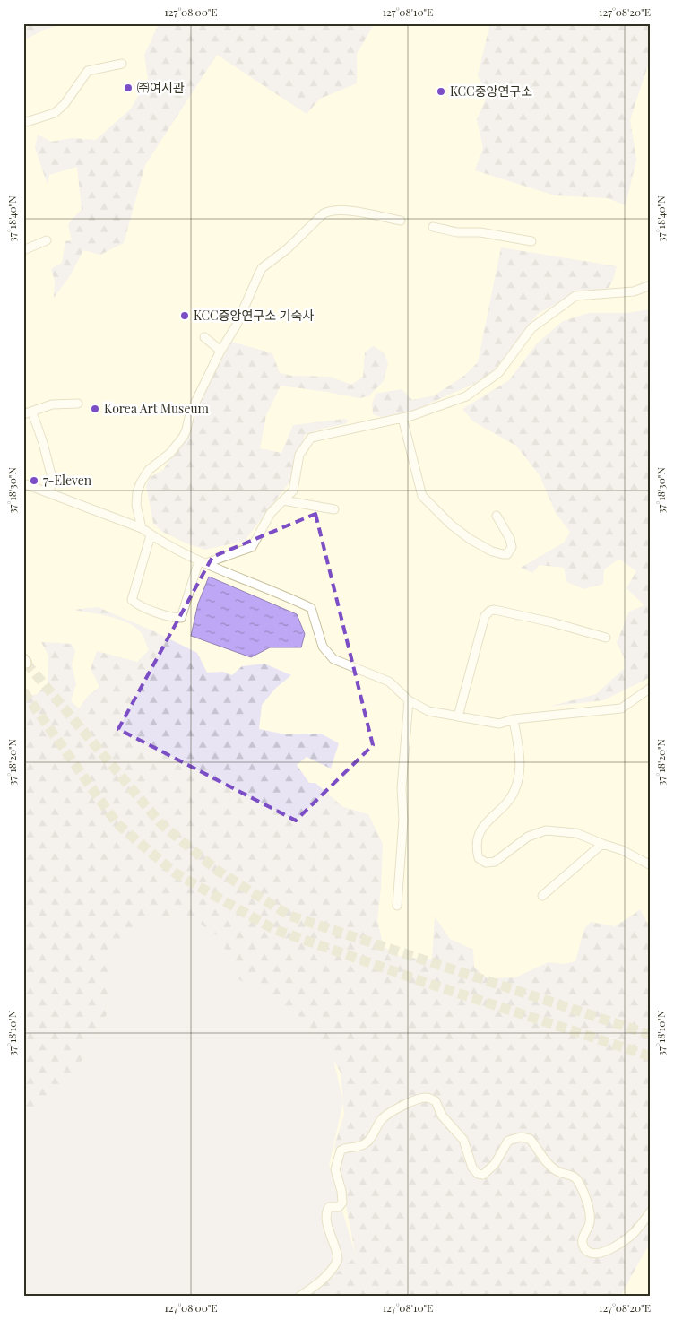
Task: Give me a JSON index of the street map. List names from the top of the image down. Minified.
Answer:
{"places":["㈜여시관","KCC중앙연구소","KCC중앙연구소 기숙사","Korea Art Museum","7-Eleven"],"coordinates":["127°08'00\"E","127°08'10\"E","127°08'20\"E","37°18'40\"N","37°18'30\"N","37°18'20\"N","37°18'10\"N"]}
